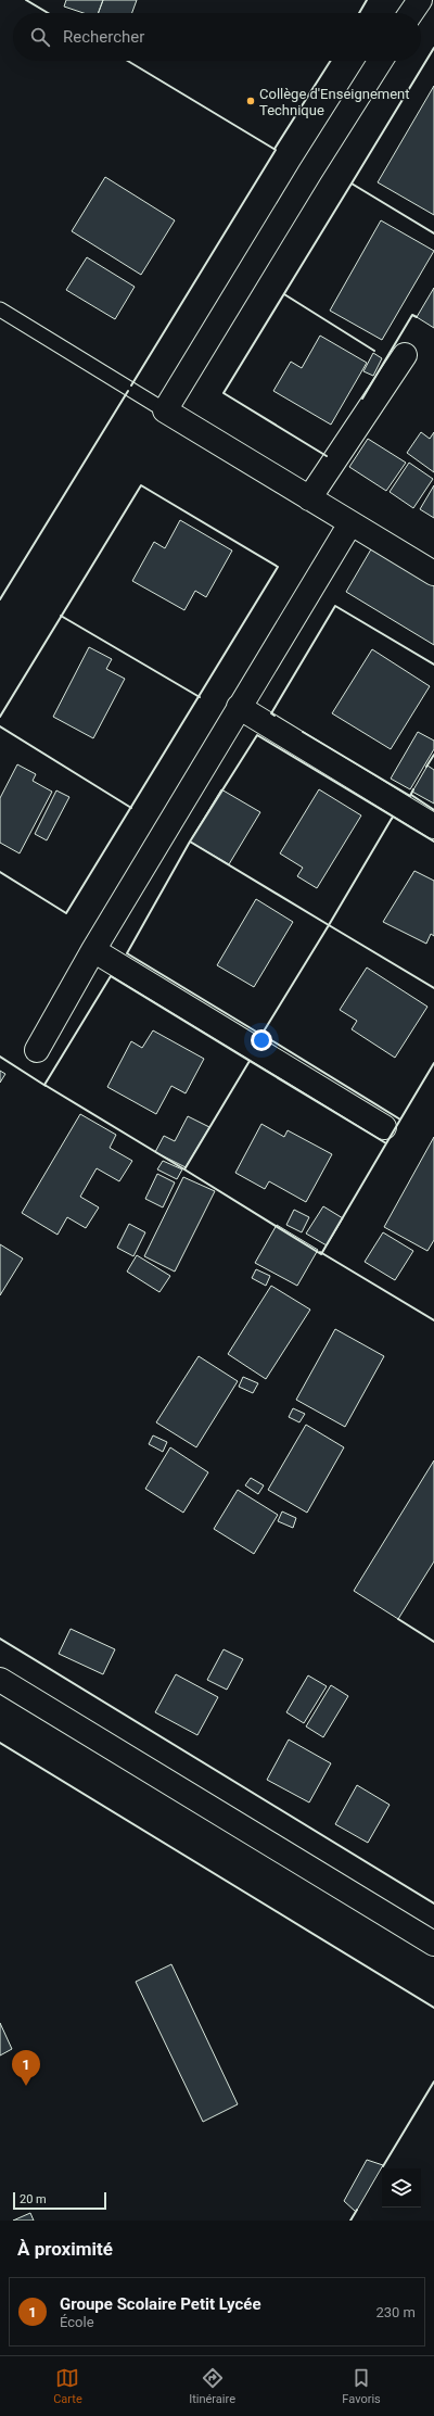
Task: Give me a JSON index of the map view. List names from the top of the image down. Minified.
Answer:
{"places":["Collège d'Enseignement Technique"],"scale_bar":"20 m","page":{"search":"Rechercher","pins":"1","scale":"20 m","heading":"À proximité","list":[{"mark":"1","name":"Groupe Scolaire Petit Lycée","note":"École","value":"230 m"}],"nav":["Carte","Itinéraire","Favoris"]}}
